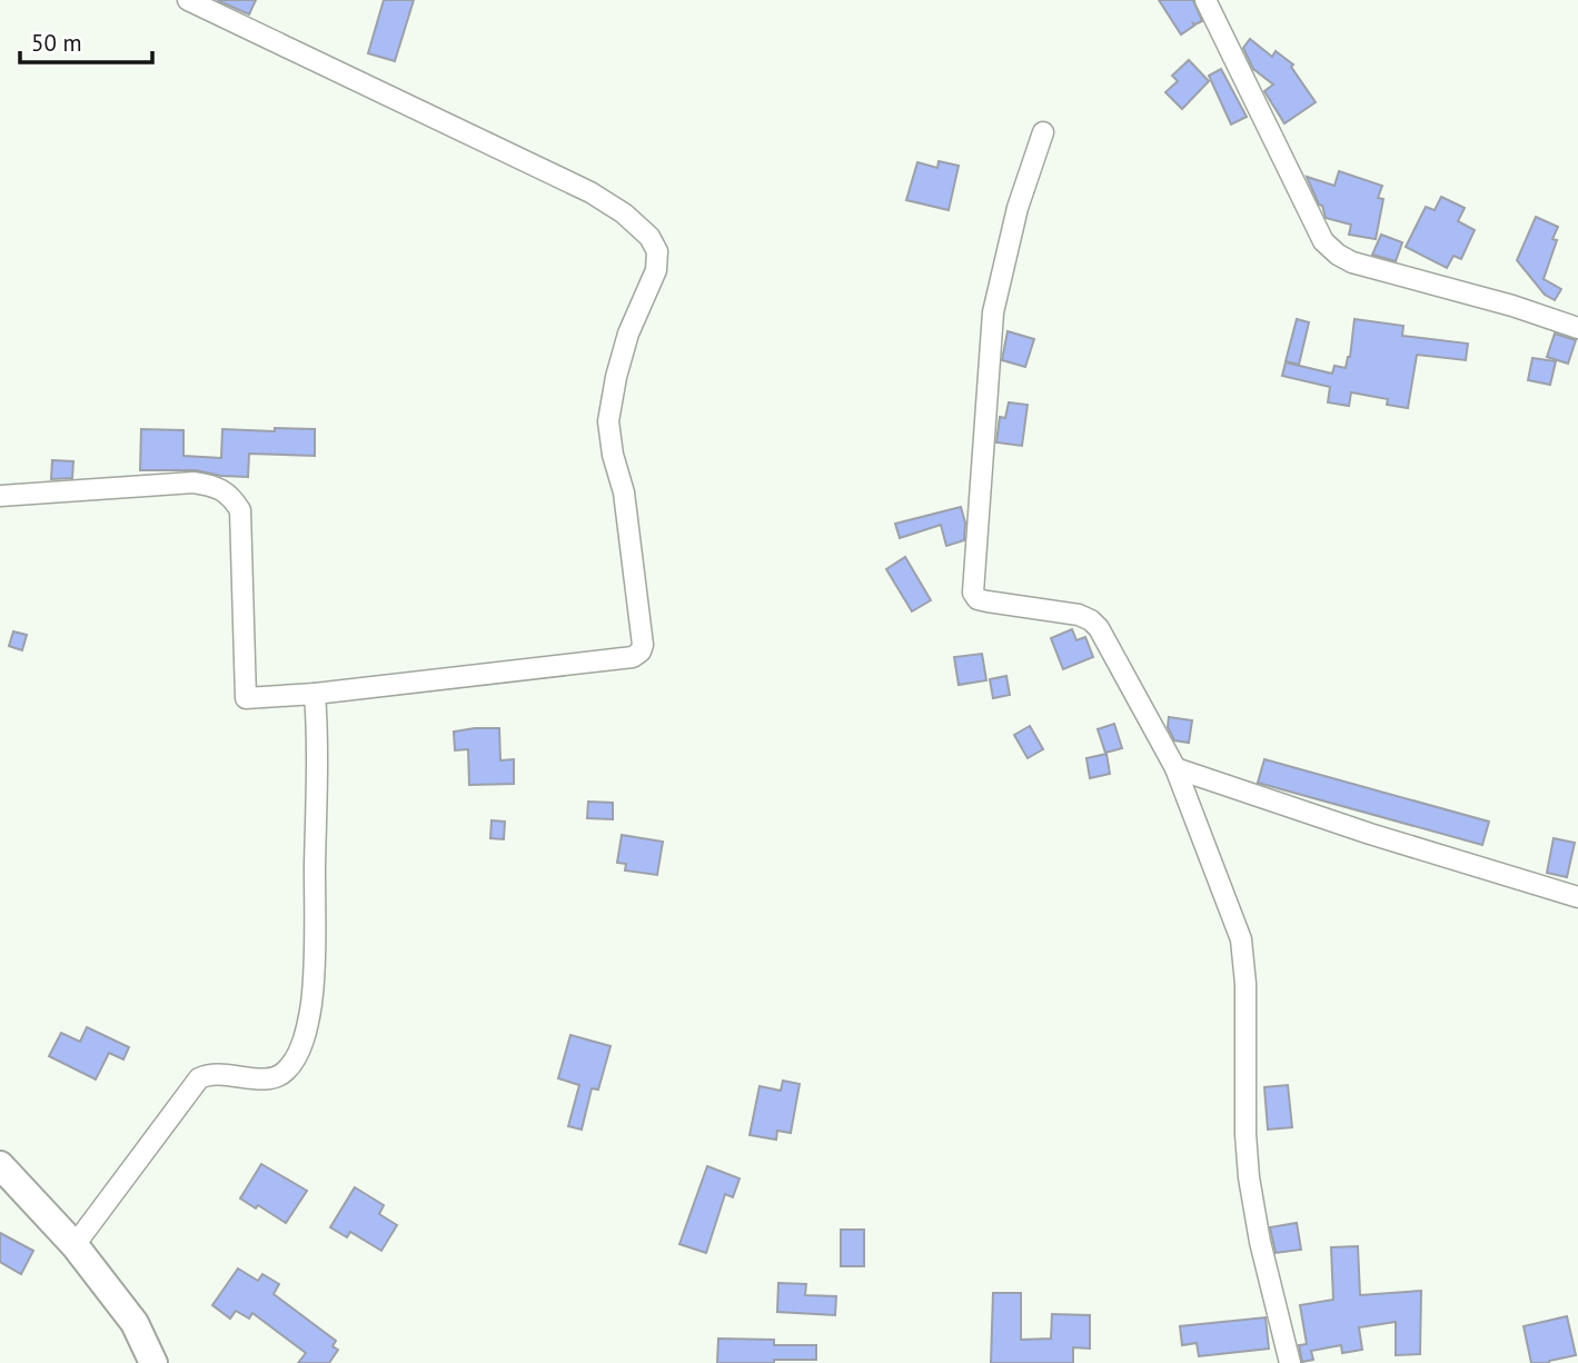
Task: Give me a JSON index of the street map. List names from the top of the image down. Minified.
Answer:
{"scale_bar":"50 m"}
